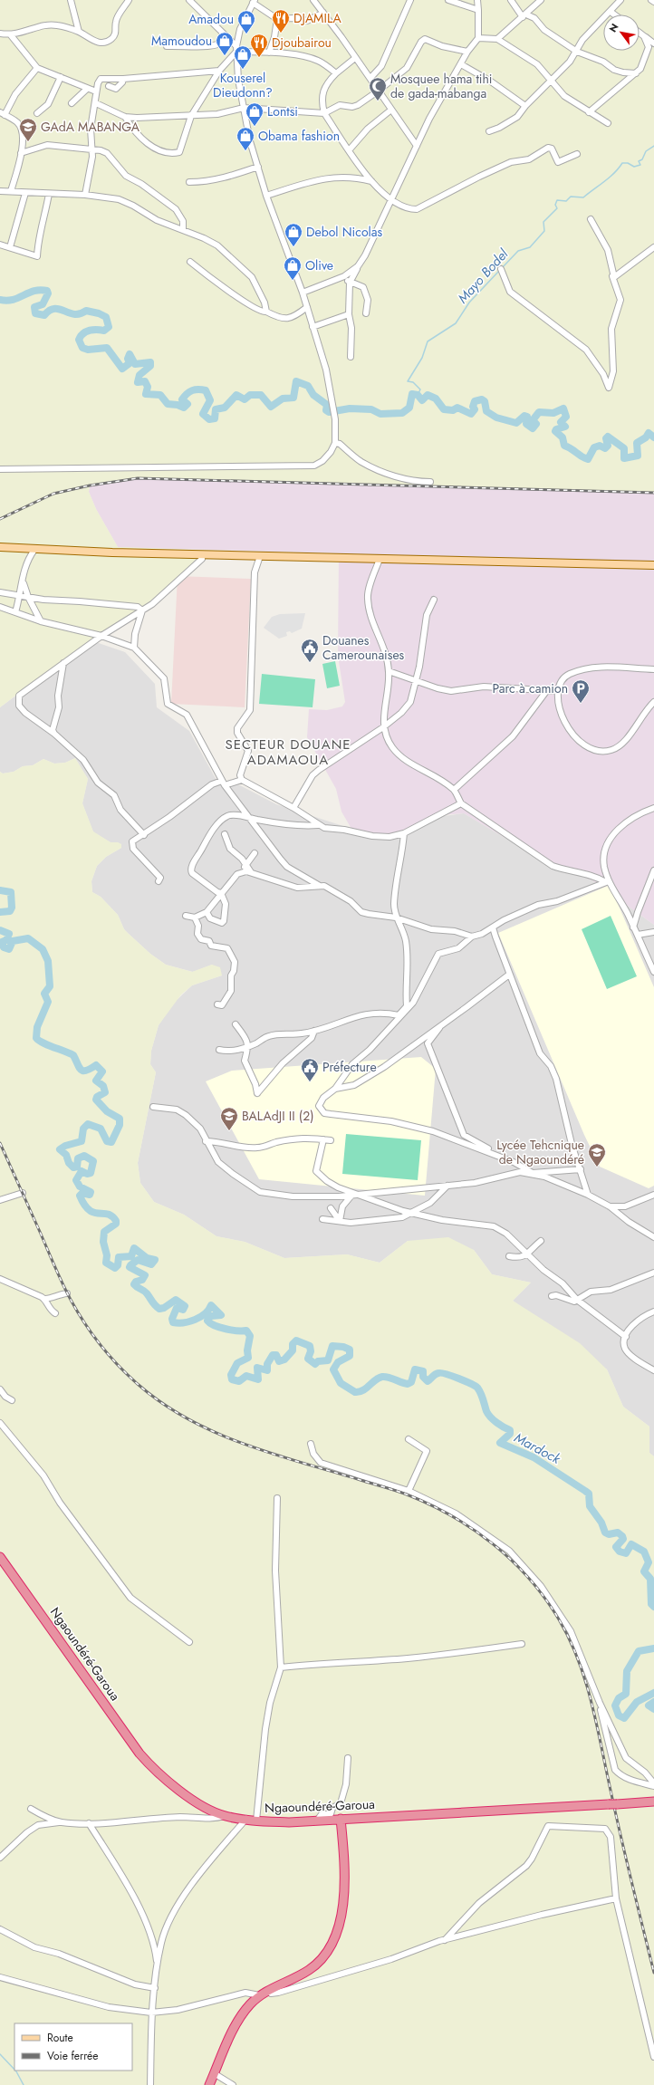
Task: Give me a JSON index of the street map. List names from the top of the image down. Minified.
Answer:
{"streets":{"highway":["Ngaoundéré-Garoua"]},"districts":["SECTEUR DOUANE ADAMAOUA"],"water":["Mayo Bodel","Mardock"],"places":{"restaurant":["DJAMILA","Djoubairou"],"shop":["Amadou","Mamoudou","Kouserel Dieudonn?","Lontsi","Obama fashion","Debol Nicolas","Olive"],"mosque":["Mosquee hama tihi de gada-mabanga"],"school or university":["GAdA MABANGA","BALAdJI II (2)","Lycée Tehcnique de Ngaoundéré"],"public building":["Douanes Camerounaises","Préfecture"],"parking":["Parc à camion"]},"legend":["Route","Voie ferrée"],"north":"top left"}
